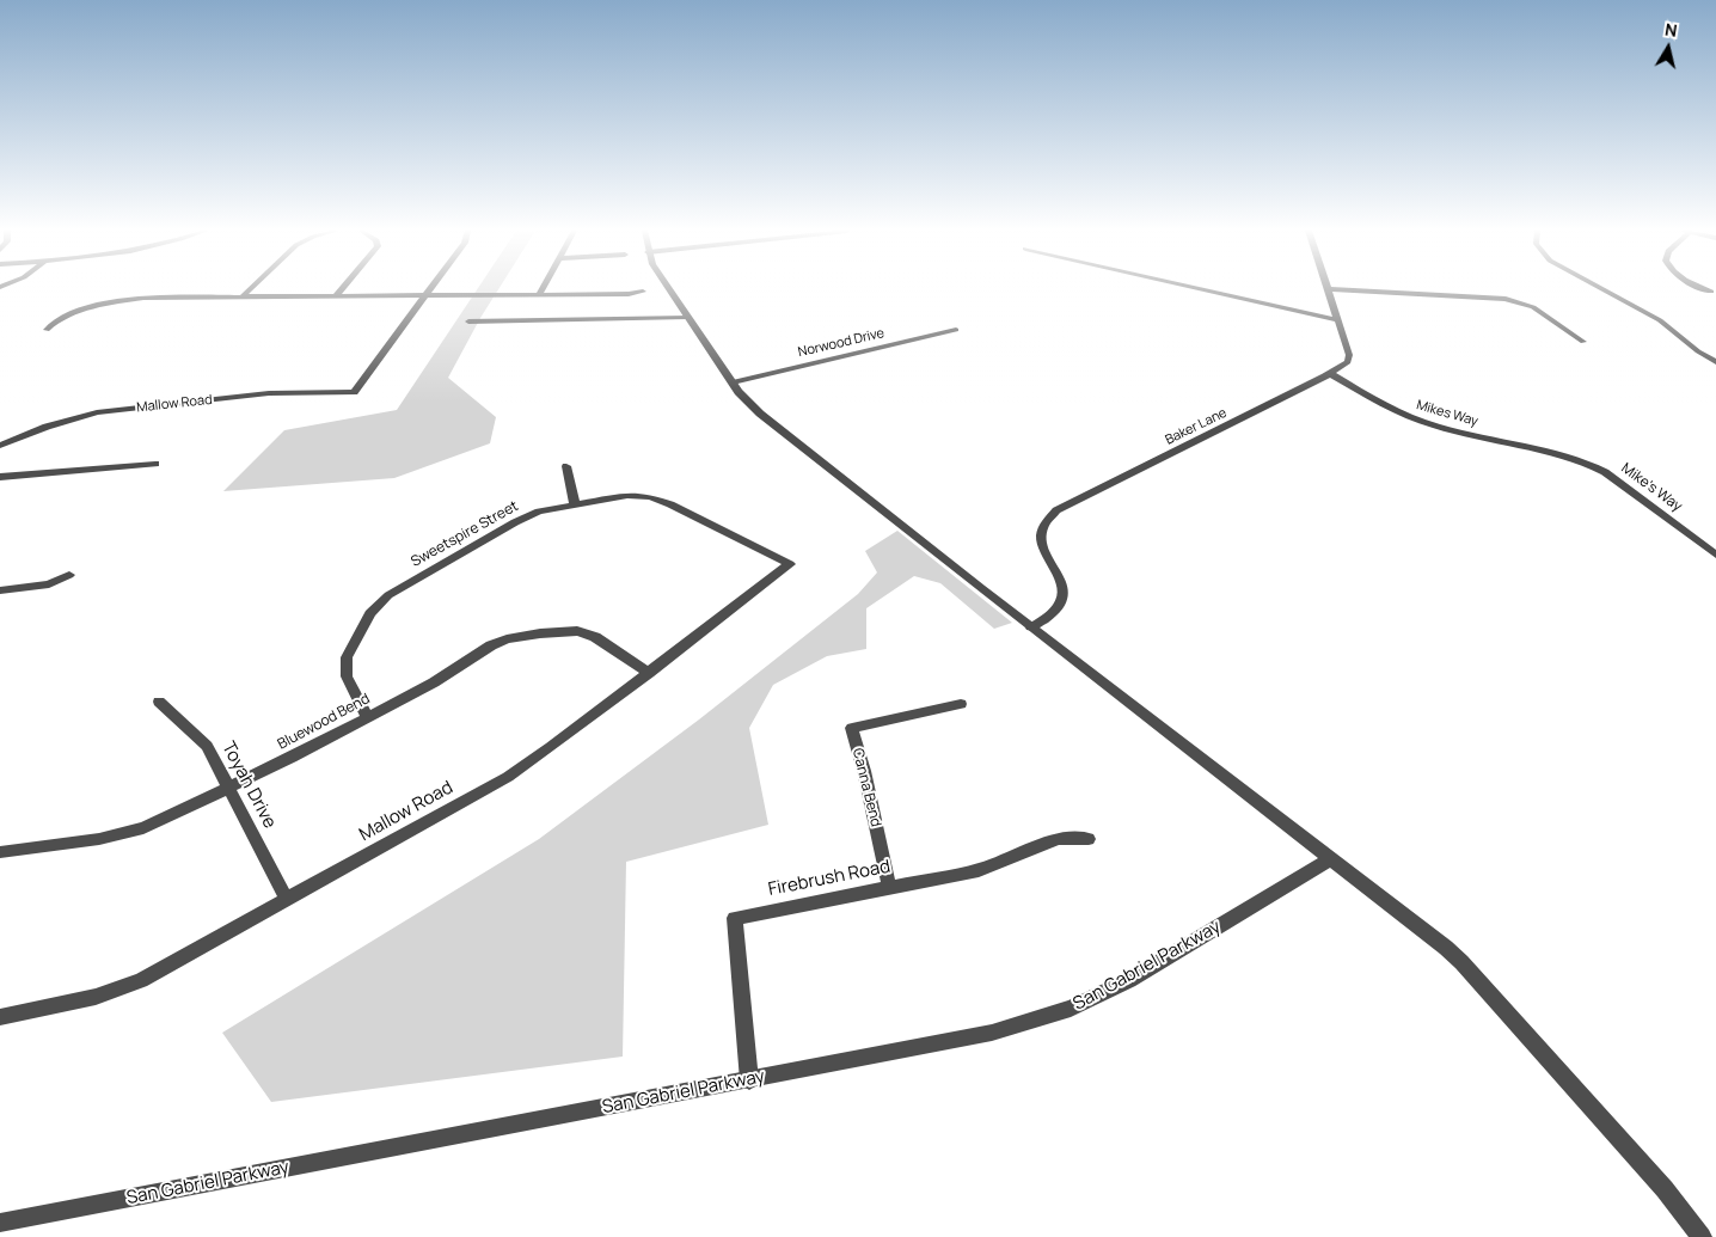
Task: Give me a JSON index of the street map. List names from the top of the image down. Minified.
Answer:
{"streets":{"street":["Norwood Drive","Mallow Road","Mikes Way","Baker Lane","Mike's Way","Sweetspire Street","Bluewood Bend","Toyah Drive","Canna Bend","Firebrush Road","San Gabriel Parkway"]},"crossings":[["Mallow Road","Sweetspire Street"],["Mallow Road","Bluewood Bend"],["Mallow Road","Toyah Drive"],["Mikes Way","Baker Lane"],["Mikes Way","Mike's Way"],["Sweetspire Street","Bluewood Bend"],["Bluewood Bend","Toyah Drive"],["Canna Bend","Firebrush Road"],["Firebrush Road","San Gabriel Parkway"]],"north":"top"}
